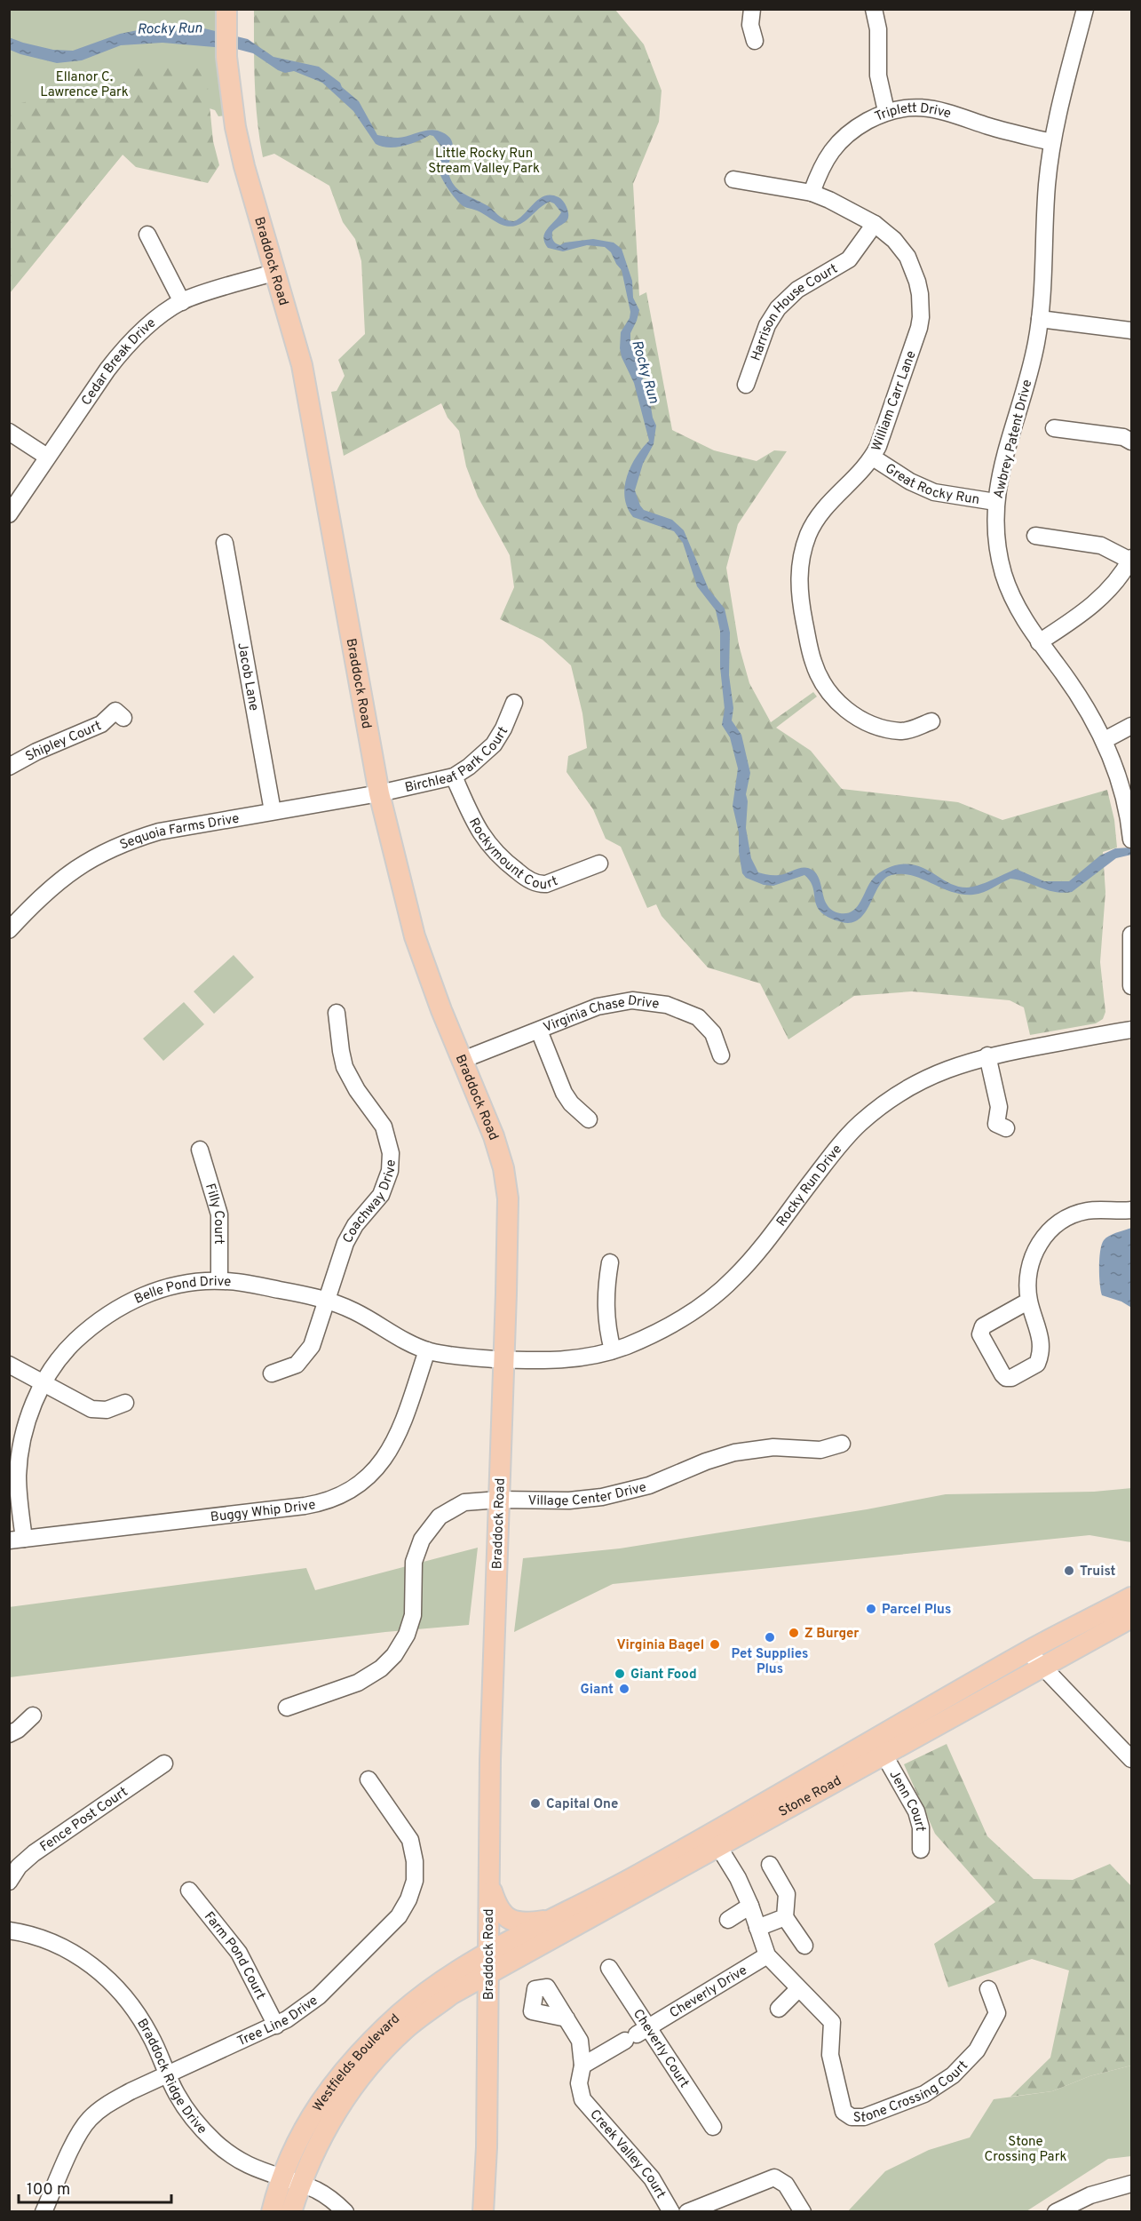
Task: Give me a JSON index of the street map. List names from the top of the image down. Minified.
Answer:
{"streets":{"main road":["Braddock Road","Stone Road","Westfields Boulevard"],"street":["Triplett Drive","Harrison House Court","Cedar Break Drive","William Carr Lane","Awbrey Patent Drive","Great Rocky Run","Jacob Lane","Shipley Court","Birchleaf Park Court","Sequoia Farms Drive","Rockymount Court","Virginia Chase Drive","Rocky Run Drive","Coachway Drive","Filly Court","Belle Pond Drive","Village Center Drive","Buggy Whip Drive","Jenn Court","Fence Post Court","Farm Pond Court","Cheverly Drive","Tree Line Drive","Cheverly Court","Braddock Ridge Drive","Stone Crossing Court","Creek Valley Court"]},"crossings":[["Triplett Drive","William Carr Lane"],["Triplett Drive","Awbrey Patent Drive"],["Braddock Road","Cedar Break Drive"],["Braddock Road","Birchleaf Park Court"],["Braddock Road","Sequoia Farms Drive"],["Braddock Road","Virginia Chase Drive"],["Braddock Road","Rocky Run Drive"],["Braddock Road","Belle Pond Drive"],["Braddock Road","Village Center Drive"],["Braddock Road","Stone Road"],["Braddock Road","Westfields Boulevard"],["Harrison House Court","William Carr Lane"],["William Carr Lane","Great Rocky Run"],["Awbrey Patent Drive","Great Rocky Run"],["Jacob Lane","Sequoia Farms Drive"],["Birchleaf Park Court","Sequoia Farms Drive"],["Birchleaf Park Court","Rockymount Court"],["Rocky Run Drive","Belle Pond Drive"],["Coachway Drive","Belle Pond Drive"],["Filly Court","Belle Pond Drive"],["Belle Pond Drive","Buggy Whip Drive"],["Stone Road","Jenn Court"],["Stone Road","Westfields Boulevard"],["Stone Road","Stone Crossing Court"],["Farm Pond Court","Tree Line Drive"],["Cheverly Drive","Cheverly Court"],["Cheverly Drive","Stone Crossing Court"],["Cheverly Drive","Creek Valley Court"],["Tree Line Drive","Braddock Ridge Drive"],["Westfields Boulevard","Braddock Ridge Drive"]],"water":["Rocky Run"],"parks":["Ellanor C. Lawrence Park","Little Rocky Run Stream Valley Park","Stone Crossing Park"],"places":["Truist","Parcel Plus","Z Burger","Pet Supplies Plus","Virginia Bagel","Giant Food","Giant","Capital One"],"scale_bar":"100 m"}
